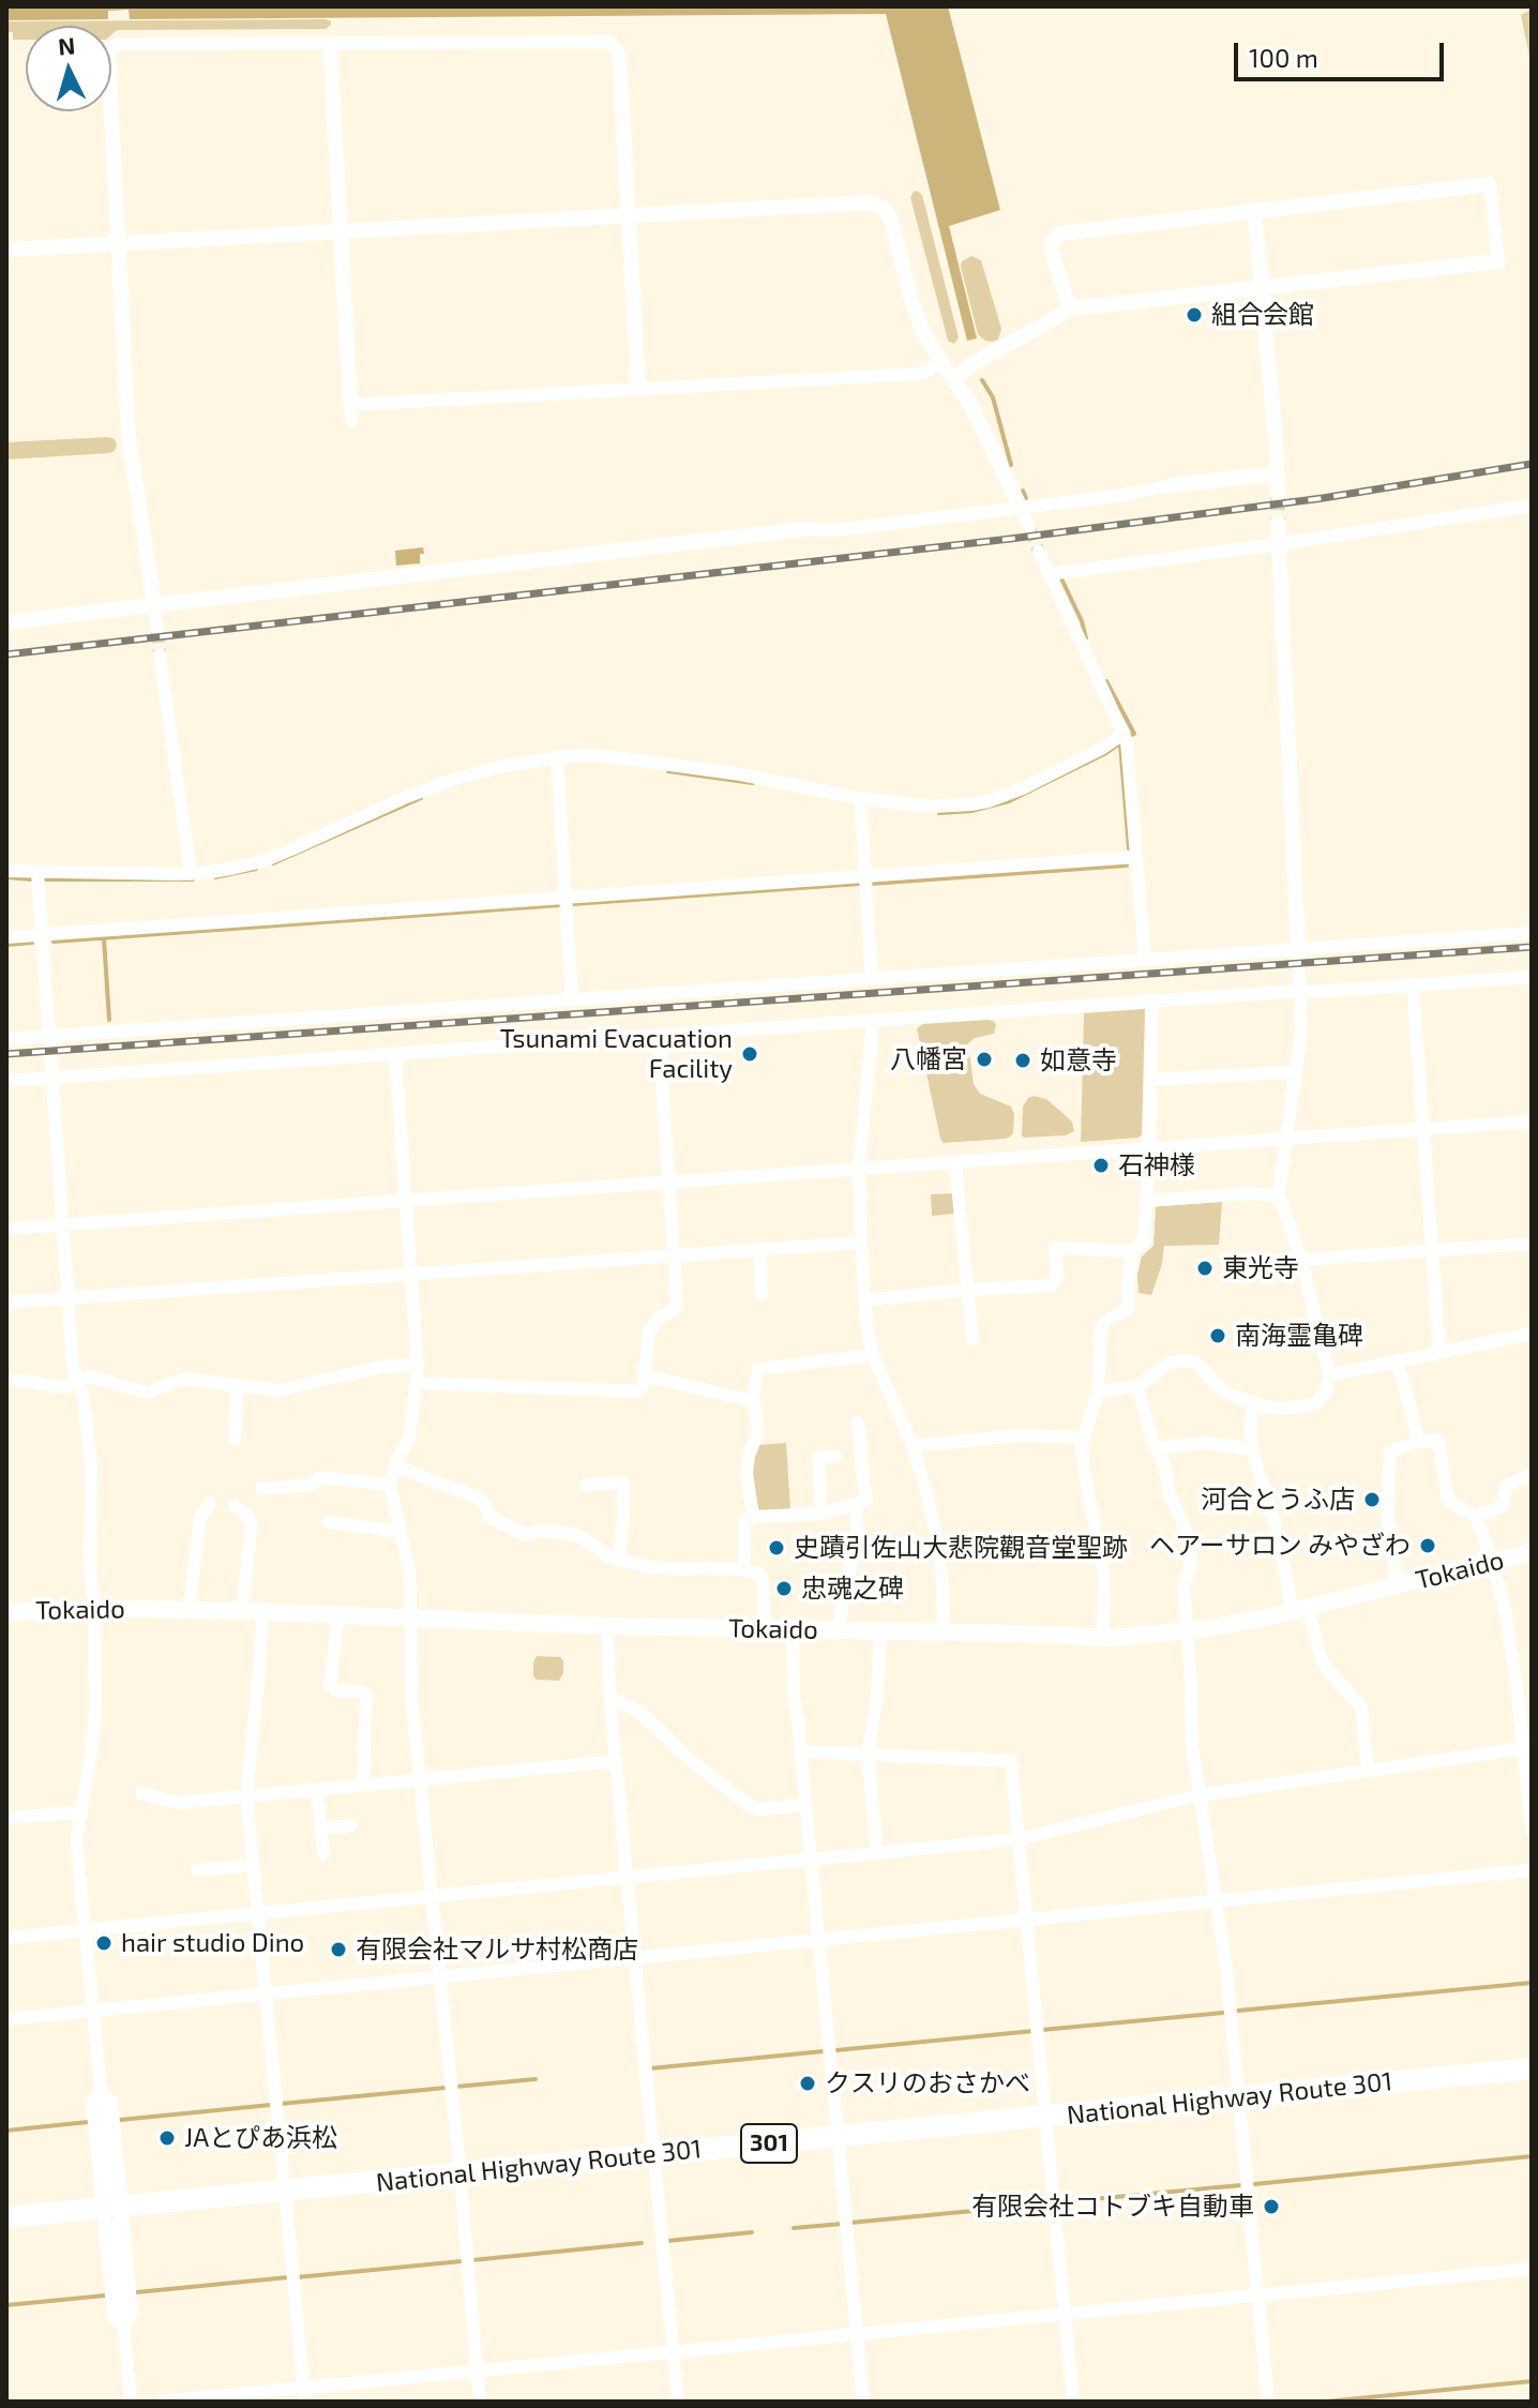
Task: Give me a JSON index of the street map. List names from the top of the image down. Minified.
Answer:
{"streets":{"highway":["National Highway Route 301","301"],"main road":["Tokaido"]},"places":["組合会館","Tsunami Evacuation Facility","八幡宮","如意寺","石神様","東光寺","南海霊亀碑","河合とうふ店","ヘアーサロン みやざわ","史蹟引佐山大悲院觀音堂聖跡","忠魂之碑","hair studio Dino","有限会社マルサ村松商店","クスリのおさかべ","JAとぴあ浜松","有限会社コトブキ自動車"],"scale_bar":"100 m","north":"top"}
